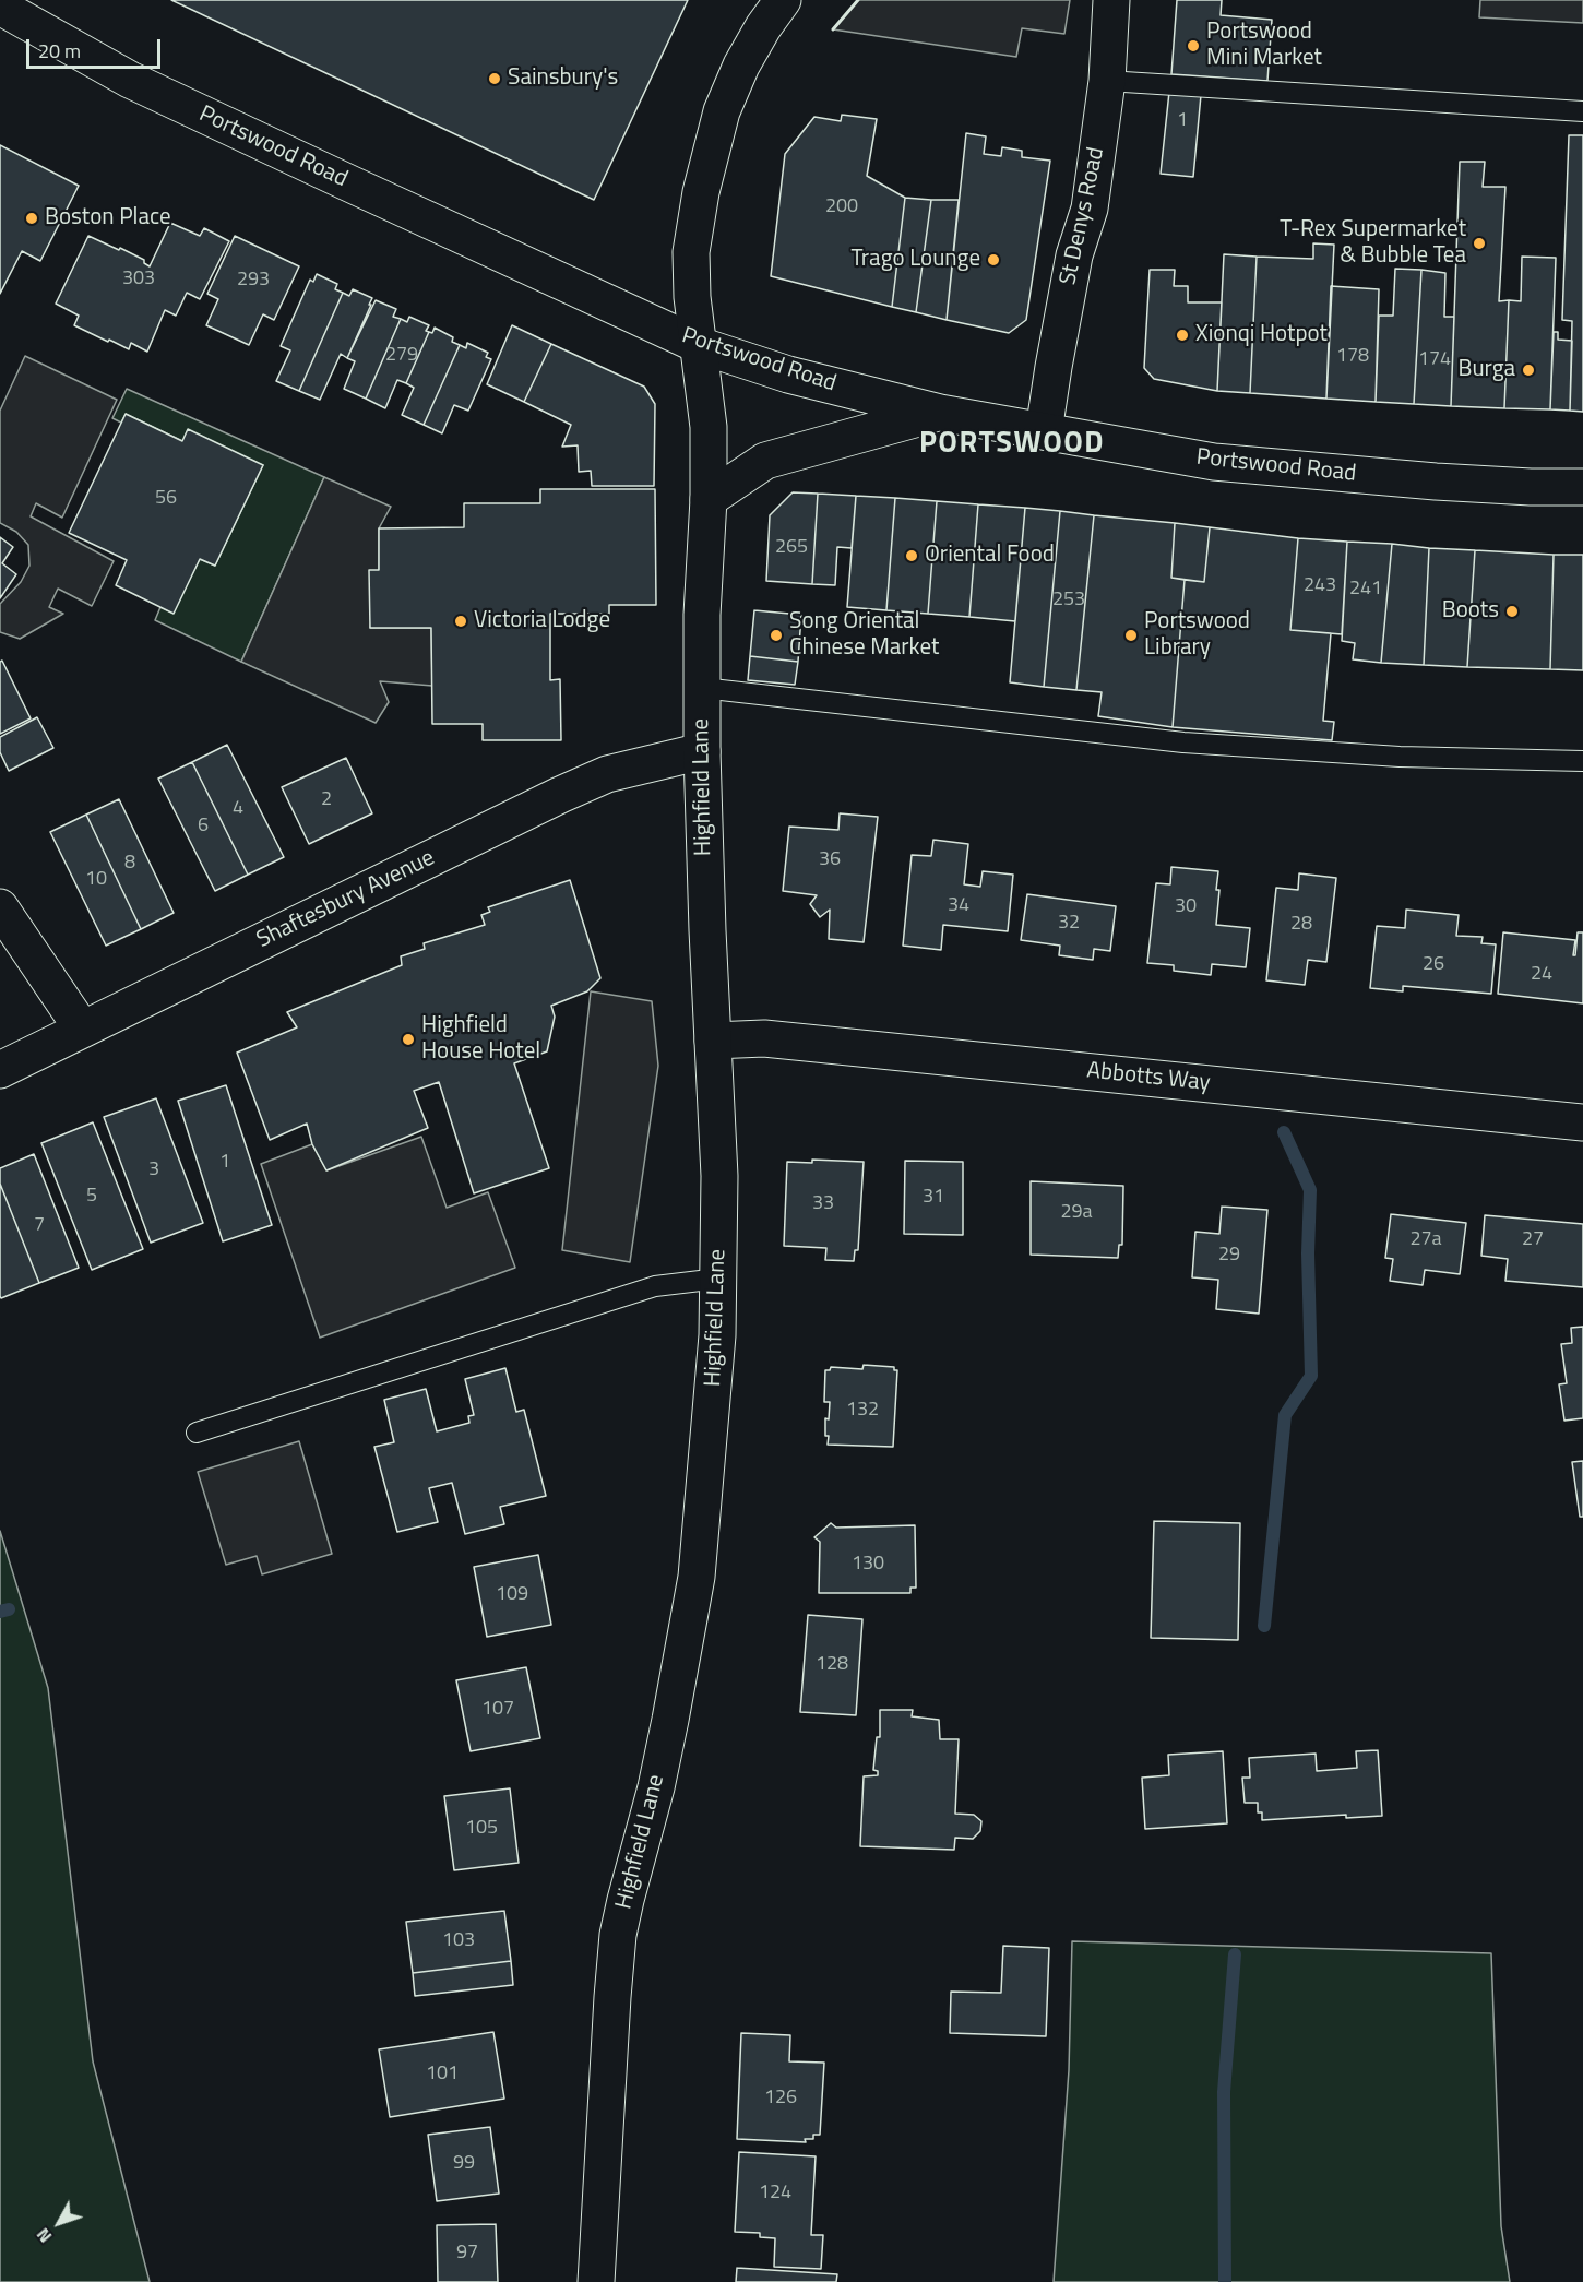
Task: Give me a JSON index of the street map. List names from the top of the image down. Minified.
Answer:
{"streets":{"street":["Portswood Road","St Denys Road","Highfield Lane","Shaftesbury Avenue","Abbotts Way"]},"crossings":[["Portswood Road","St Denys Road"],["Portswood Road","Highfield Lane"],["Highfield Lane","Shaftesbury Avenue"],["Highfield Lane","Abbotts Way"]],"districts":["PORTSWOOD"],"places":["Portswood Mini Market","Sainsbury's","Boston Place","T-Rex Supermarket & Bubble Tea","Trago Lounge","Xionqi Hotpot","Burga","Oriental Food","Boots","Victoria Lodge","Song Oriental Chinese Market","Portswood Library","Highfield House Hotel"],"house_numbers":["1","200","303","293","279","178","174","56","265","243","241","253","2","4","6","36","8","10","34","30","32","28","26","24","1","3","5","31","33","29a","7","27a","27","29","132","130","109","128","107","105","103","101","126","99","124","97"],"scale_bar":"20 m","north":"bottom left"}
